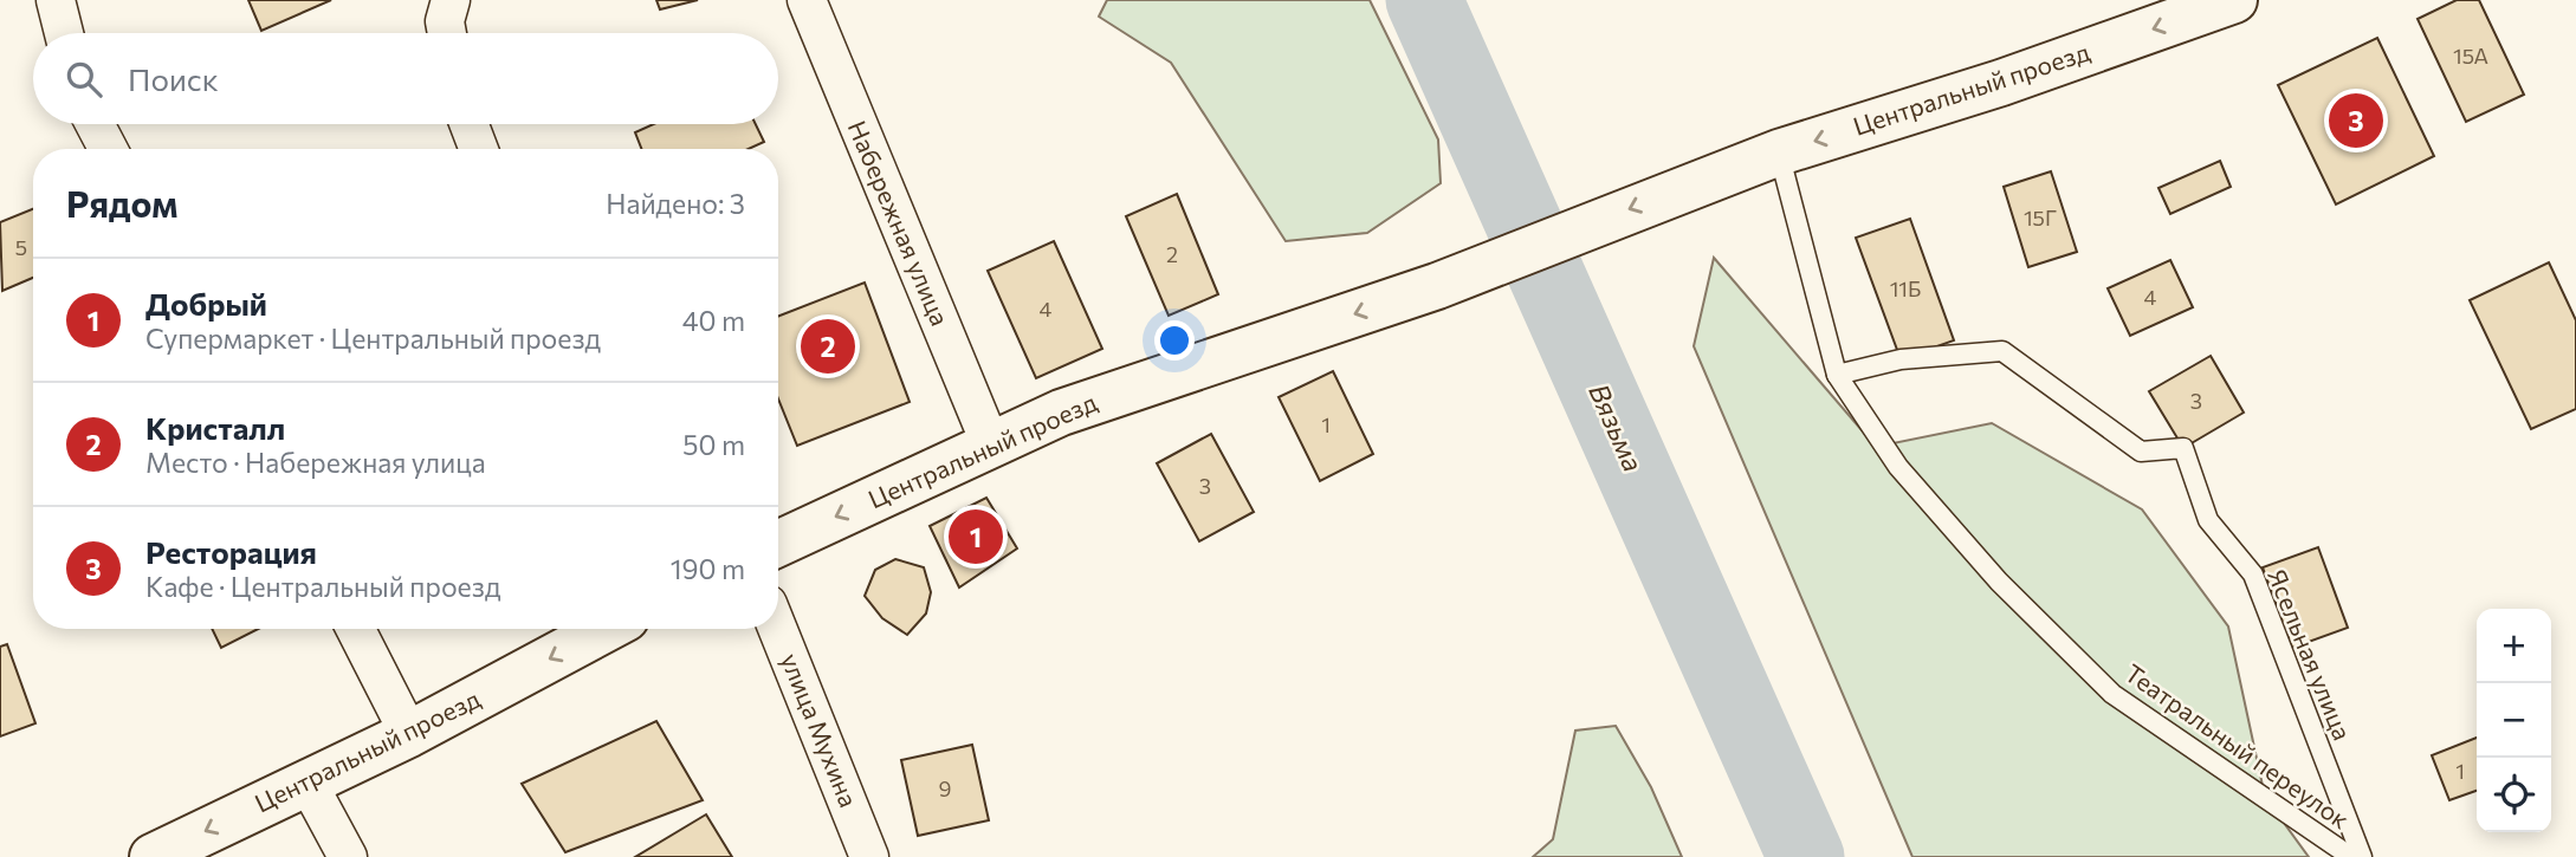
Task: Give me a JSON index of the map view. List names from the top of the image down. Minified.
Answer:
{"streets":{"street":["Центральный проезд","Набережная улица","улица Мухина"],"lane":["Ясельная улица","Театральный переулок"]},"crossings":[["Центральный проезд","Набережная улица"],["Ясельная улица","Театральный переулок"]],"one_way":["Центральный проезд"],"water":["Вязьма"],"house_numbers":["15А","15Г","5","2","11Б","4","4","3","1","3","1","9"],"page":{"search":"Поиск","pins":["3","2","1"],"heading":["Рядом","Найдено: 3"],"list":[{"mark":"1","name":"Добрый","note":"Супермаркет · Центральный проезд","value":"40 m"},{"mark":"2","name":"Кристалл","note":"Место · Набережная улица","value":"50 m"},{"mark":"3","name":"Ресторация","note":"Кафе · Центральный проезд","value":"190 m"}],"map_buttons":["+","−"]}}
